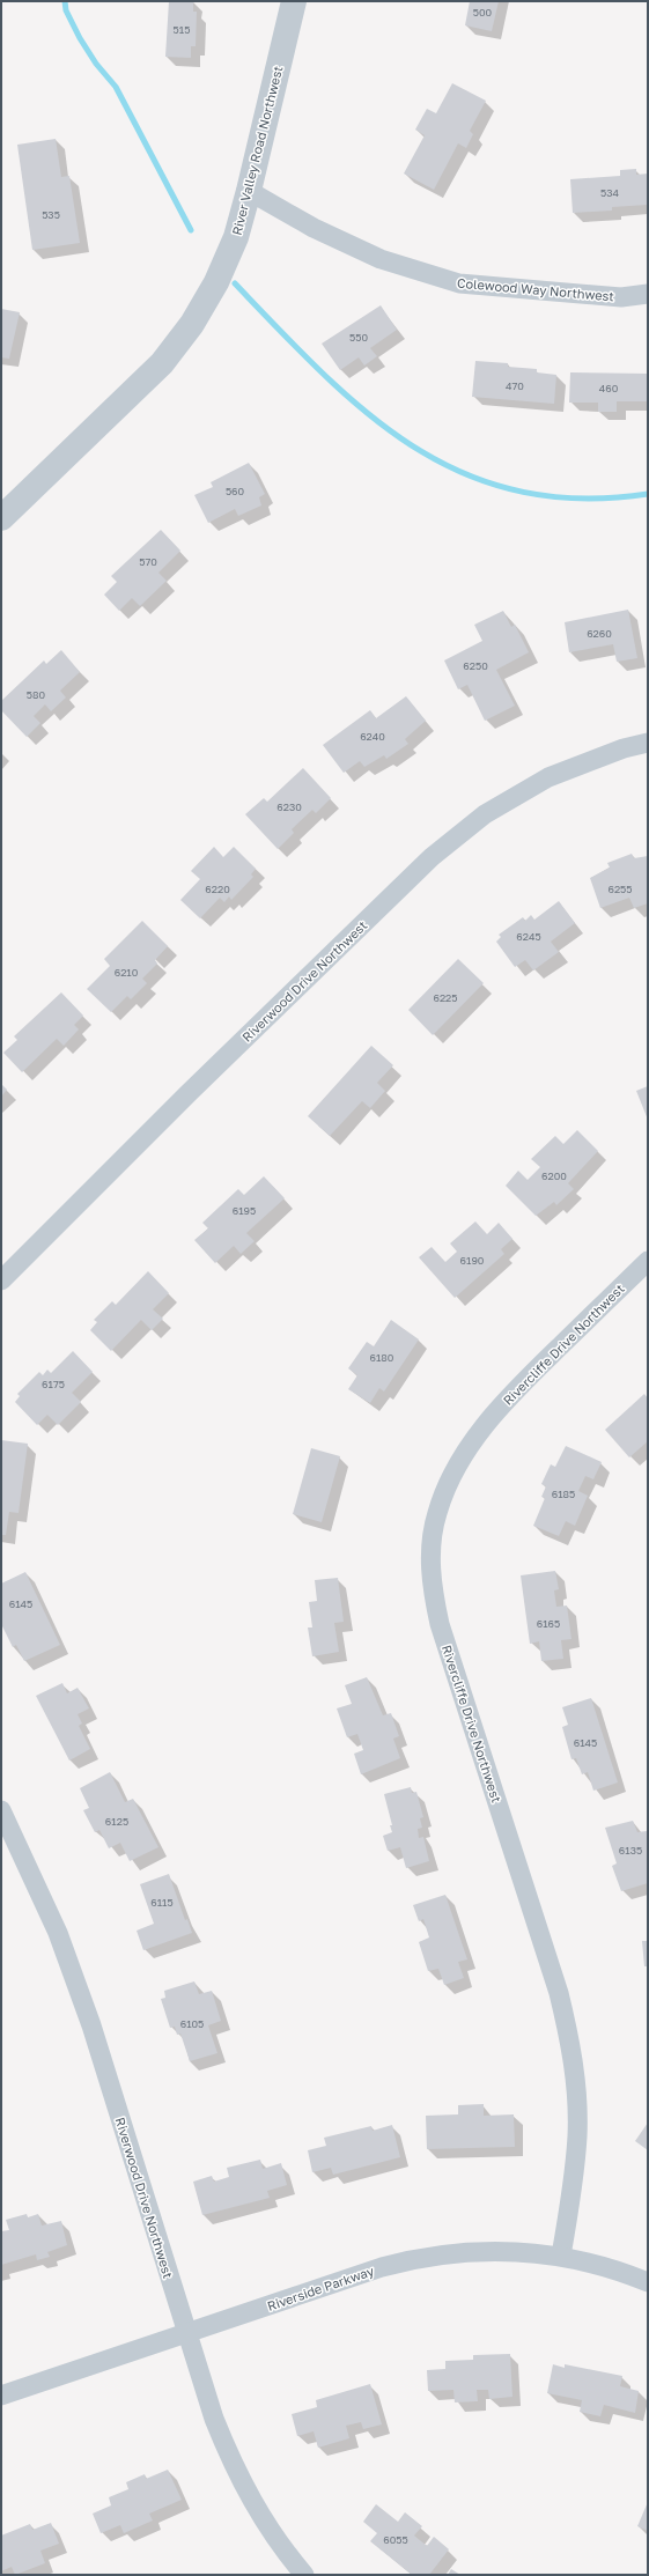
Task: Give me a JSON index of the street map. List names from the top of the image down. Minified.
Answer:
{"streets":{"street":["River Valley Road Northwest","Colewood Way Northwest","Riverwood Drive Northwest","Rivercliffe Drive Northwest","Riverside Parkway"]},"crossings":[["River Valley Road Northwest","Colewood Way Northwest"],["Riverwood Drive Northwest","Riverside Parkway"],["Rivercliffe Drive Northwest","Riverside Parkway"]],"house_numbers":["500","515","534","535","550","470","460","560","570","6260","6250","580","6240","6230","6220","6255","6245","6210","6225","6200","6195","6190","6180","6175","6185","6145","6165","6145","6125","6135","6115","6105","6055"]}
